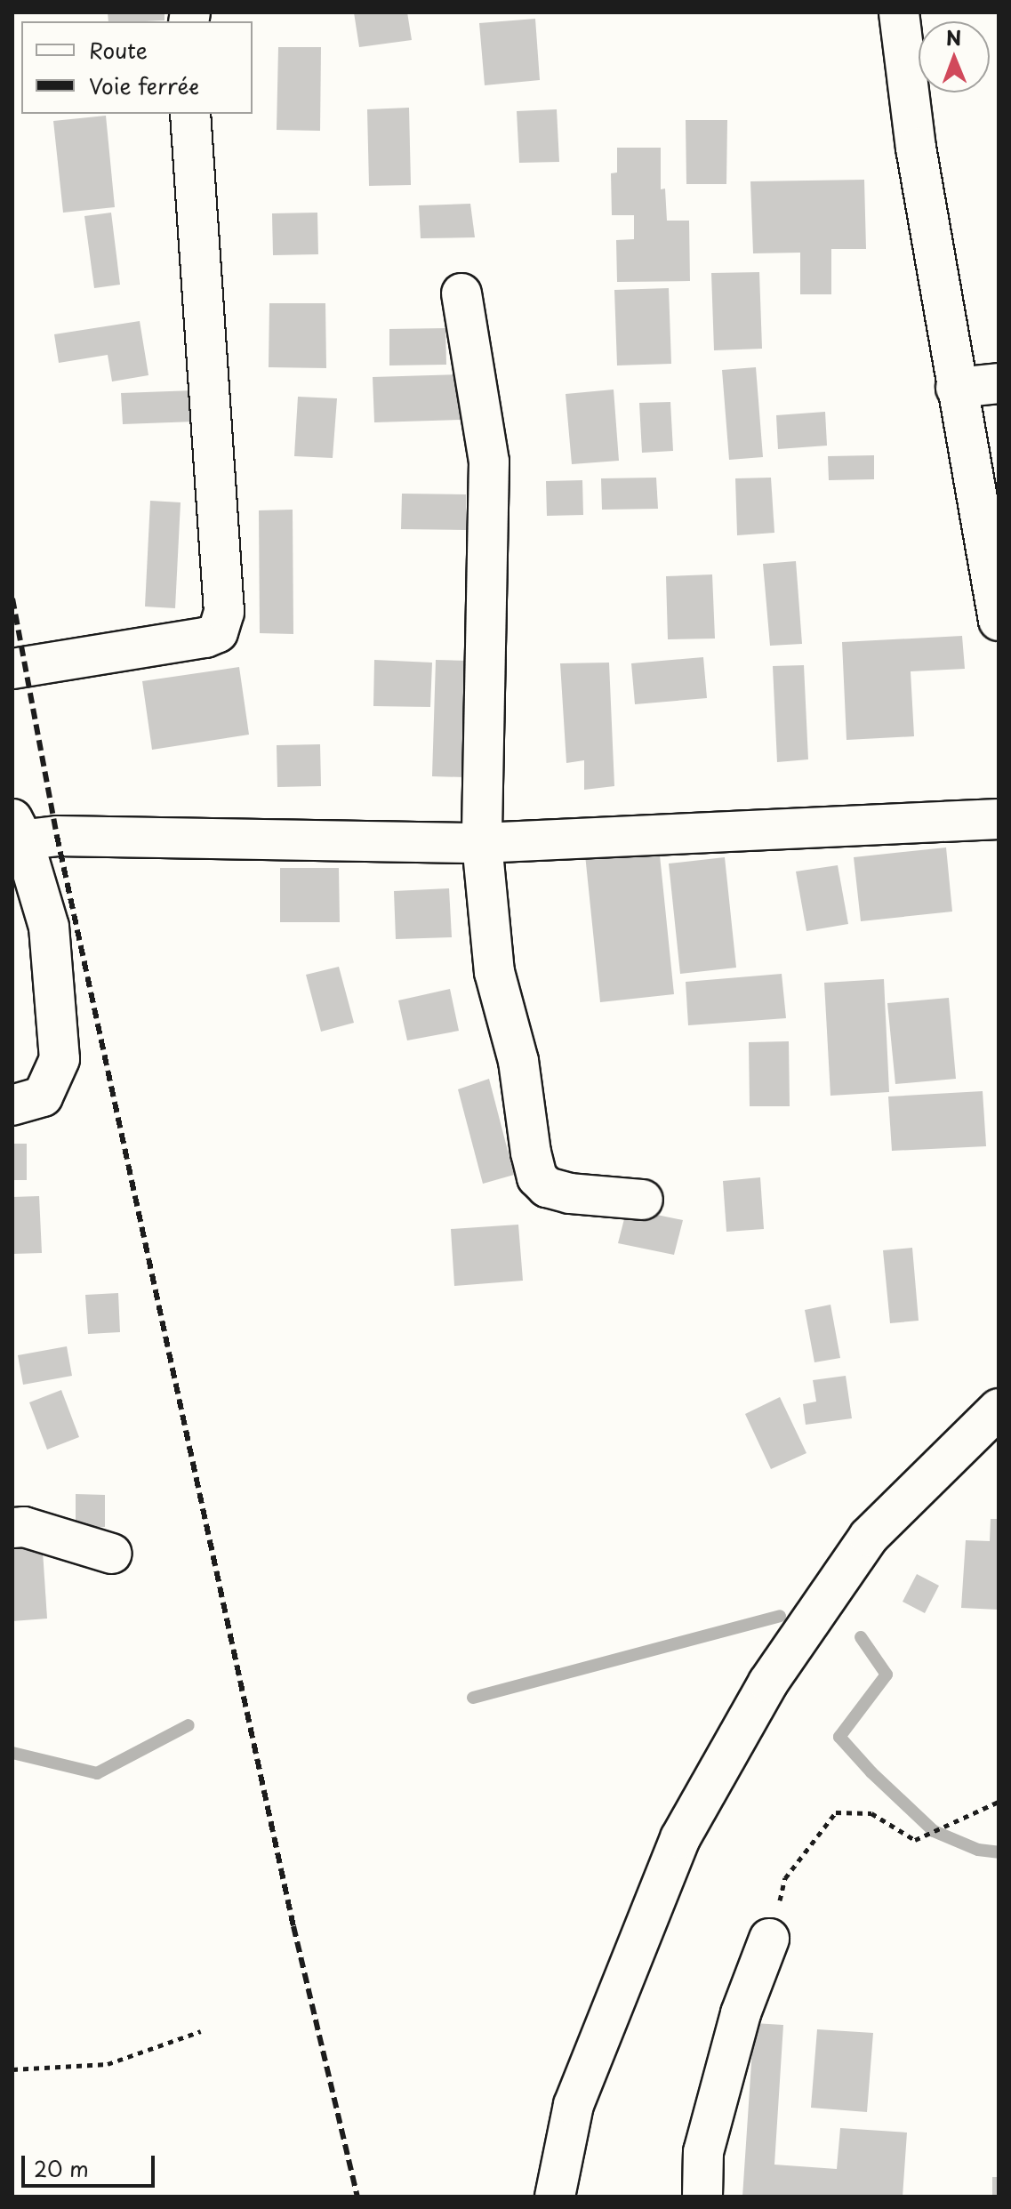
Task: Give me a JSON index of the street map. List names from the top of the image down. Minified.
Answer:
{"legend":["Route","Voie ferrée"],"scale_bar":"20 m","north":"top"}
